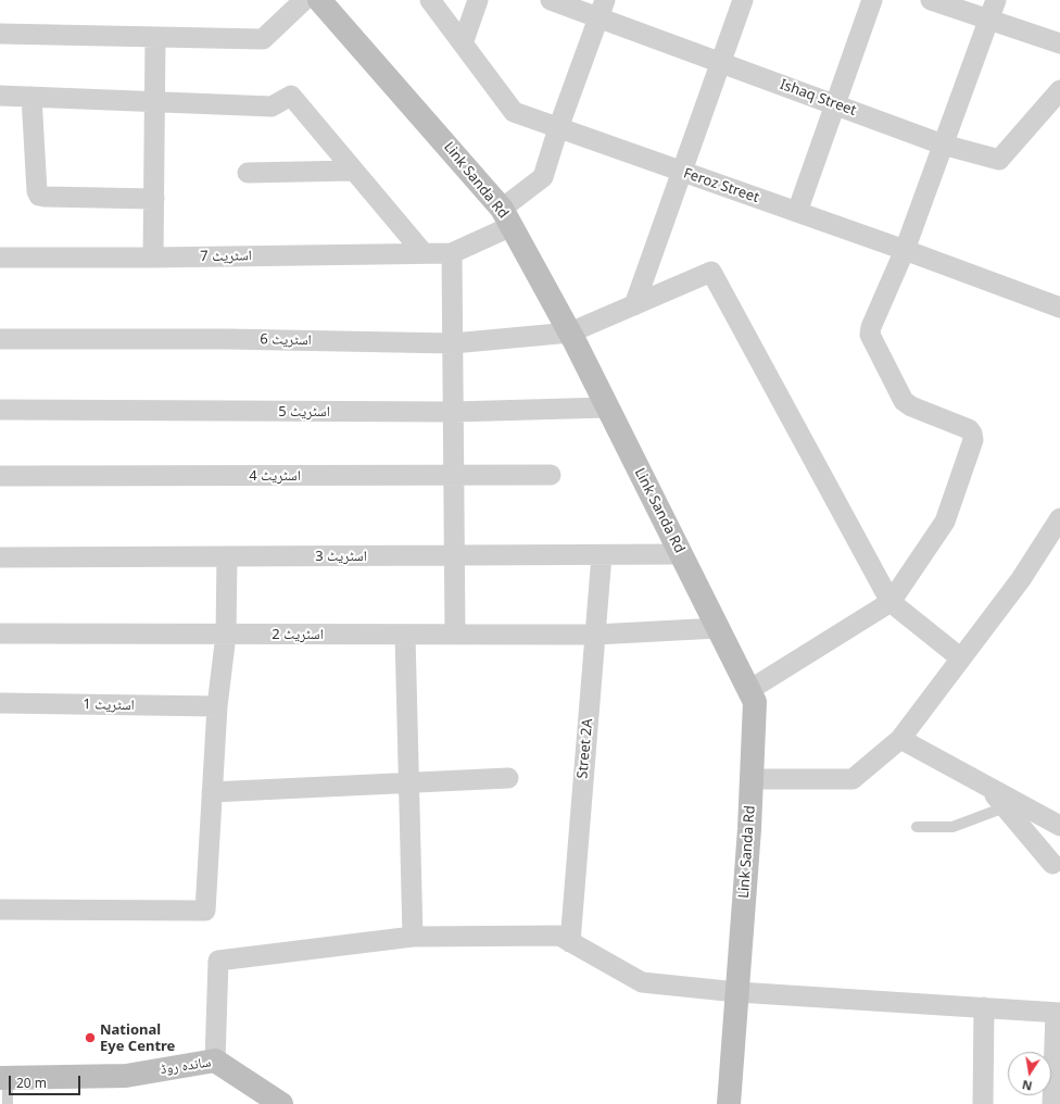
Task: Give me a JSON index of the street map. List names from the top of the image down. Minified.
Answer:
{"streets":{"street":["Ishaq Street","Link Sanda Rd","Feroz Street","اسٹریٹ 7","اسٹریٹ 6","اسٹریٹ 5","اسٹریٹ 4","اسٹریٹ 3","اسٹریٹ 2","اسٹریٹ 1","Street 2A","ساندہ روڈ"]},"crossings":[["Link Sanda Rd","اسٹریٹ 6"],["Link Sanda Rd","اسٹریٹ 5"],["Link Sanda Rd","اسٹریٹ 3"],["Link Sanda Rd","اسٹریٹ 2"],["اسٹریٹ 3","Street 2A"],["اسٹریٹ 2","Street 2A"]],"places":["National Eye Centre"],"scale_bar":"20 m","north":"bottom"}
